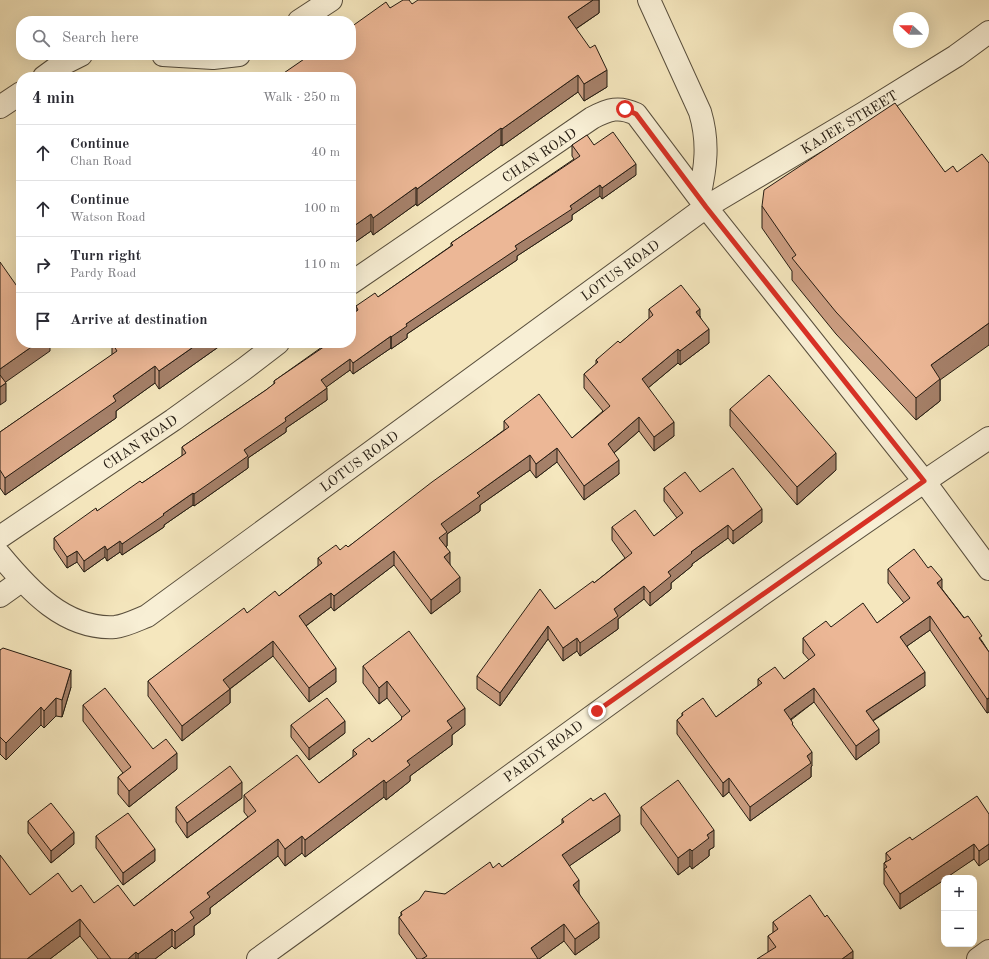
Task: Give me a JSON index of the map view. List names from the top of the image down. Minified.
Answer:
{"streets":{"street":["KAJEE STREET","CHAN ROAD","LOTUS ROAD","PARDY ROAD"]},"crossings":[["KAJEE STREET","CHAN ROAD"],["KAJEE STREET","LOTUS ROAD"],["CHAN ROAD","LOTUS ROAD"],["CHAN ROAD","PARDY ROAD"]],"north":"left","page":{"search":"Search here","heading":["4 min","Walk · 250 m"],"list":[["Continue","Chan Road","40 m"],["Continue","Watson Road","100 m"],["Turn right","Pardy Road","110 m"],"Arrive at destination"],"map_buttons":["+","−"]}}
